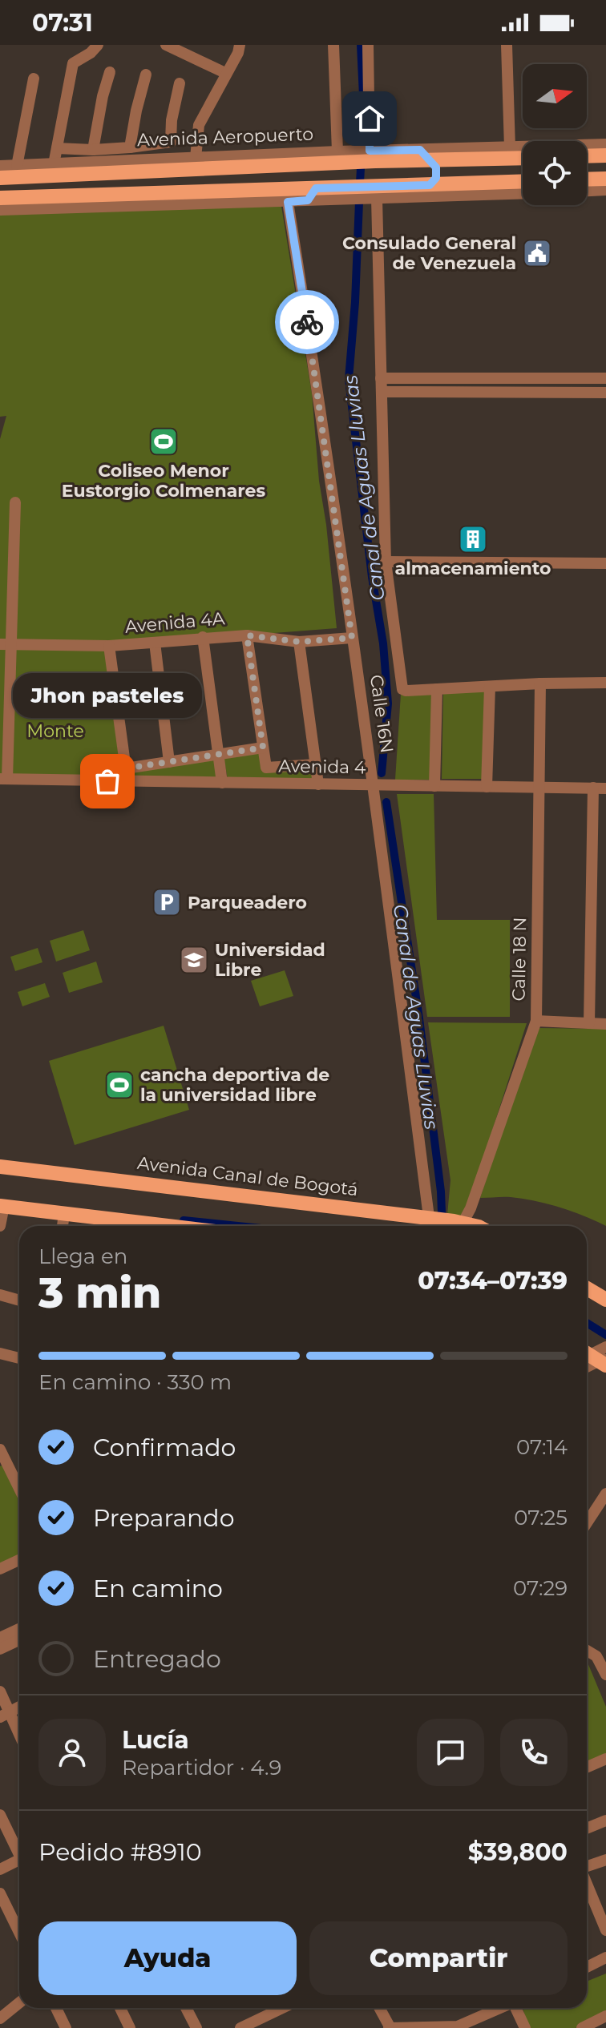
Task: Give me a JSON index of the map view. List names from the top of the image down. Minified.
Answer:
{"streets":{"main road":["Avenida Aeropuerto","Avenida Canal de Bogotá"],"street":["Avenida 4A","Calle 16N","Avenida 4","Calle 18 N"]},"crossings":[["Avenida 4A","Calle 16N"],["Calle 16N","Avenida 4"],["Calle 16N","Avenida Canal de Bogotá"],["Avenida 4","Calle 18 N"],["Calle 18 N","Avenida Canal de Bogotá"]],"water":["Canal de Aguas Lluvias"],"parks":["Monte"],"places":{"public building":["Consulado General de Venezuela"],"sports":["Coliseo Menor Eustorgio Colmenares","cancha deportiva de la universidad libre"],"building":["almacenamiento"],"other":["Jhon pasteles"],"parking":["Parqueadero"],"school or university":["Universidad Libre"]},"north":"right","page":{"status":"07:31","bubble":"Jhon pasteles","heading":["3 min","Llega en","07:34–07:39"],"panel":["Lucía","Repartidor · 4.9","Pedido #8910","$39,800"],"bar":"En camino · 330 m","list":[["Confirmado","07:14"],["Preparando","07:25"],["En camino","07:29"],"Entregado"],"buttons":["Ayuda","Compartir"]}}
